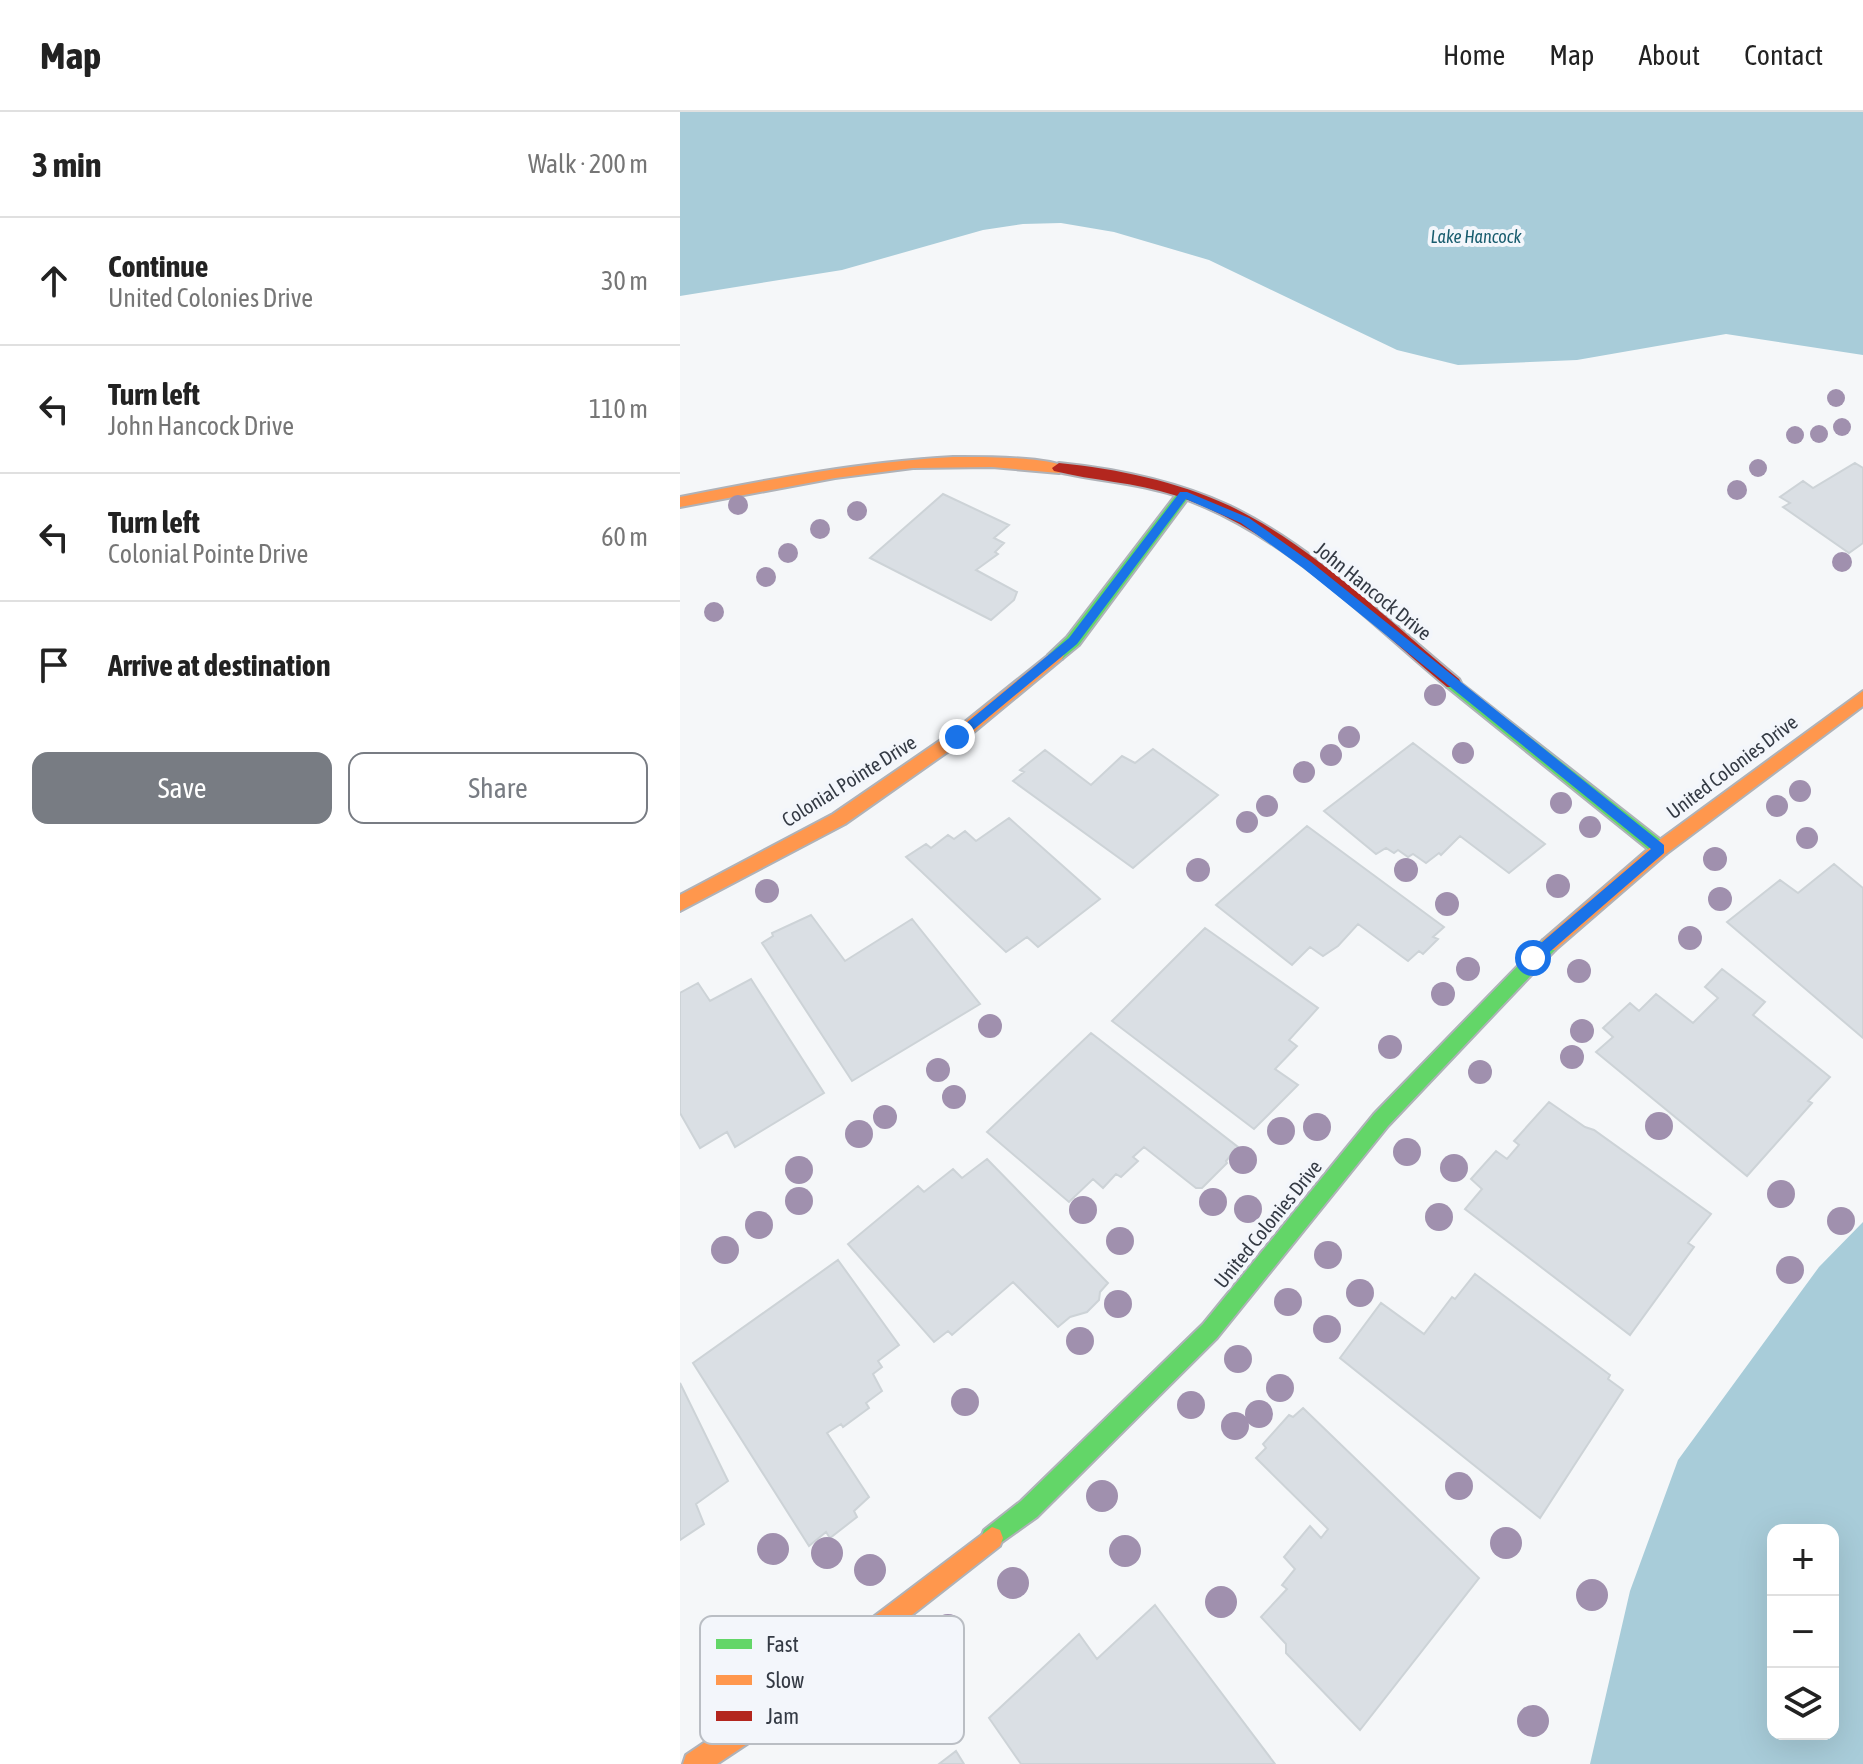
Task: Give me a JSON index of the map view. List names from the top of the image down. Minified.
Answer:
{"streets":{"street":["John Hancock Drive","United Colonies Drive","Colonial Pointe Drive"]},"crossings":[["John Hancock Drive","United Colonies Drive"],["John Hancock Drive","Colonial Pointe Drive"]],"water":["Lake Hancock"],"legend":["Fast","Slow","Jam"],"page":{"header":"Map","nav":["Home","Map","About","Contact"],"heading":["3 min","Walk · 200 m"],"list":[["Continue","United Colonies Drive","30 m"],["Turn left","John Hancock Drive","110 m"],["Turn left","Colonial Pointe Drive","60 m"],"Arrive at destination"],"buttons":["Save","Share"],"map_buttons":["+","−"]}}
